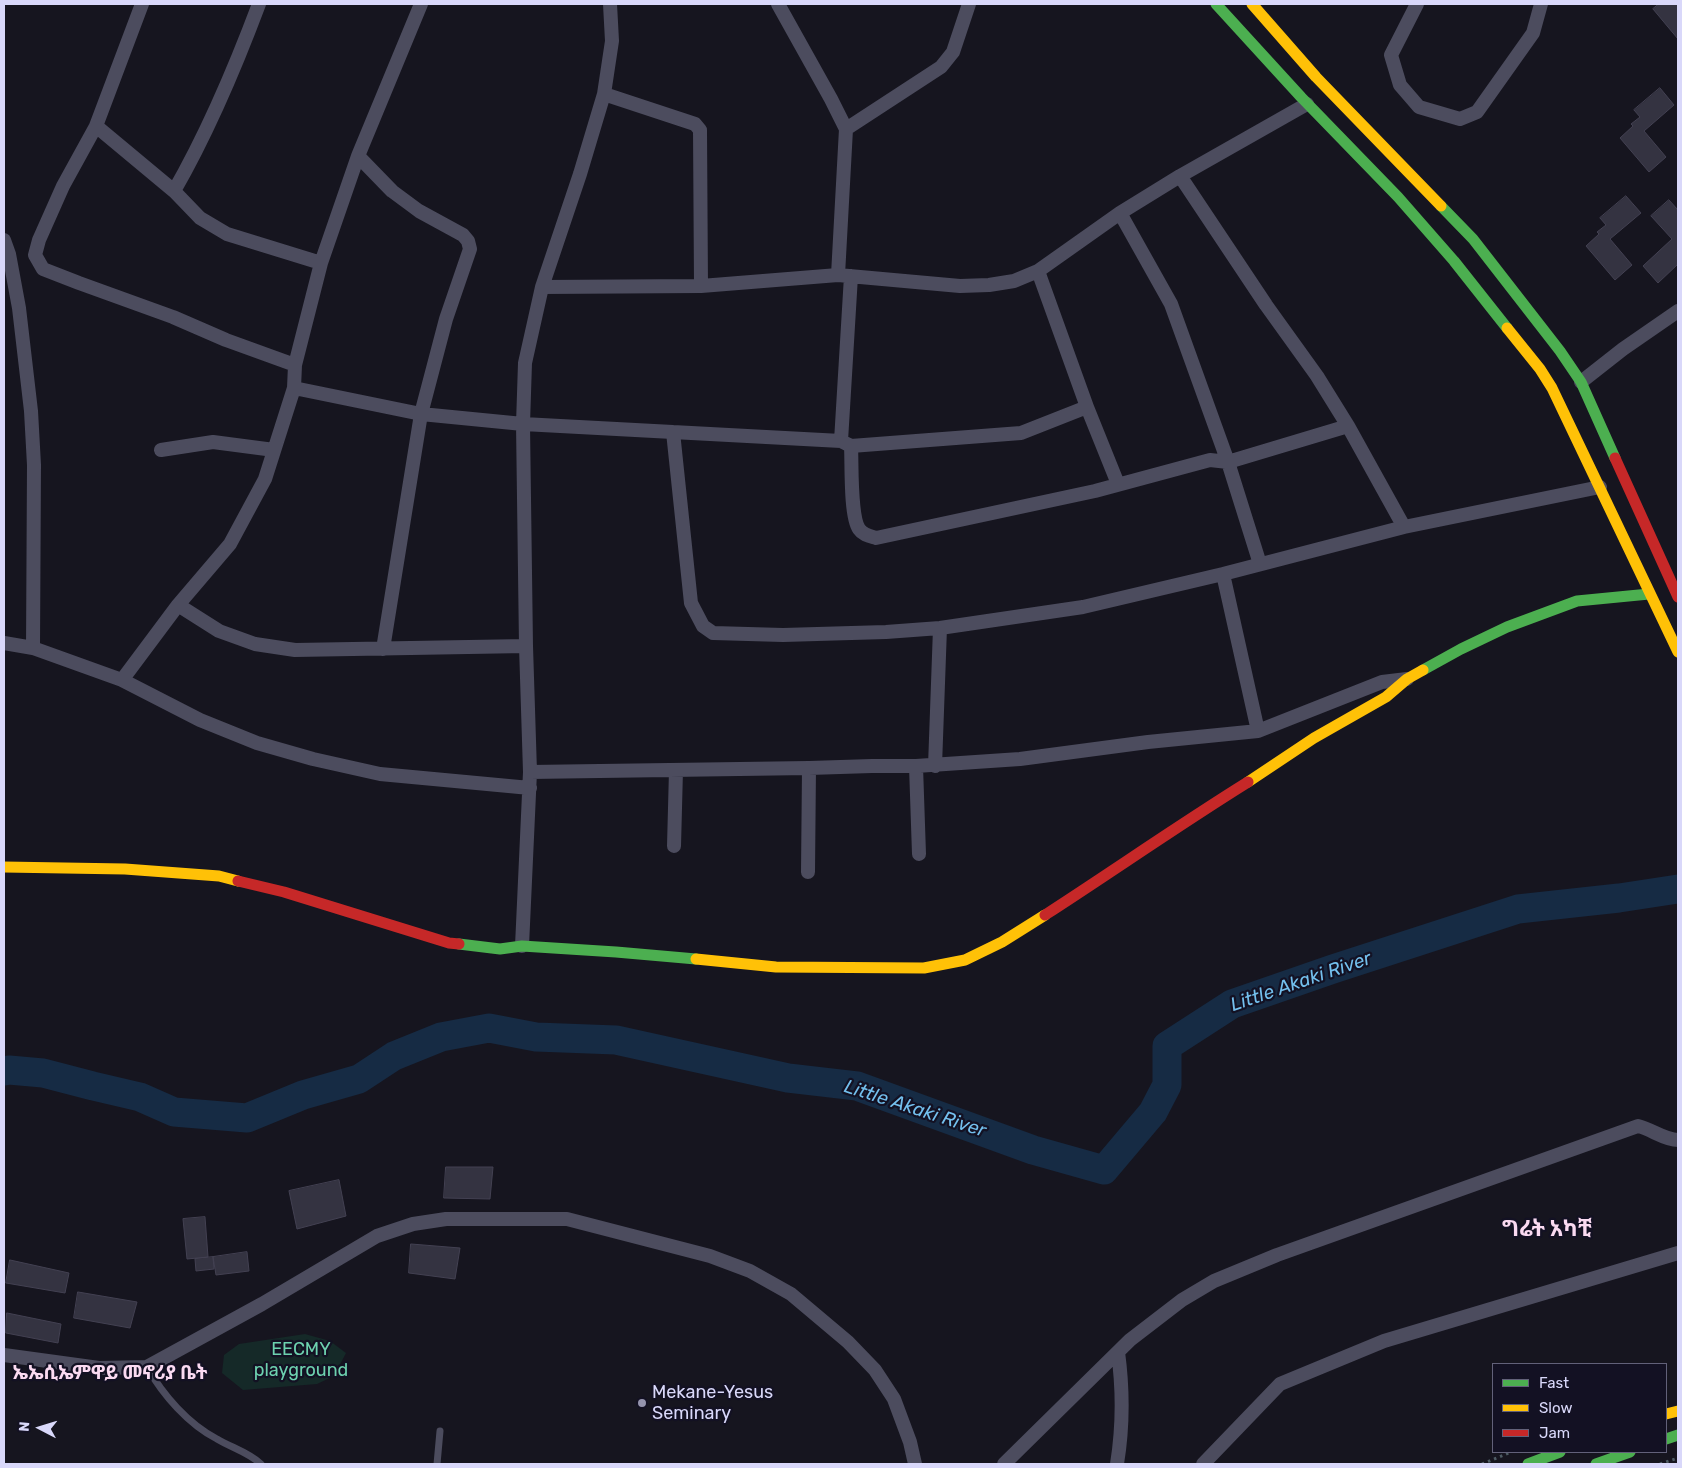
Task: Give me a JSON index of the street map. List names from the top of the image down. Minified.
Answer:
{"districts":["ግሬት አካቺ","ኤኤሲኤምዋይ መኖሪያ ቤት"],"water":["Little Akaki River"],"parks":["EECMY playground"],"places":["Mekane-Yesus Seminary"],"legend":["Fast","Slow","Jam"],"north":"left"}
